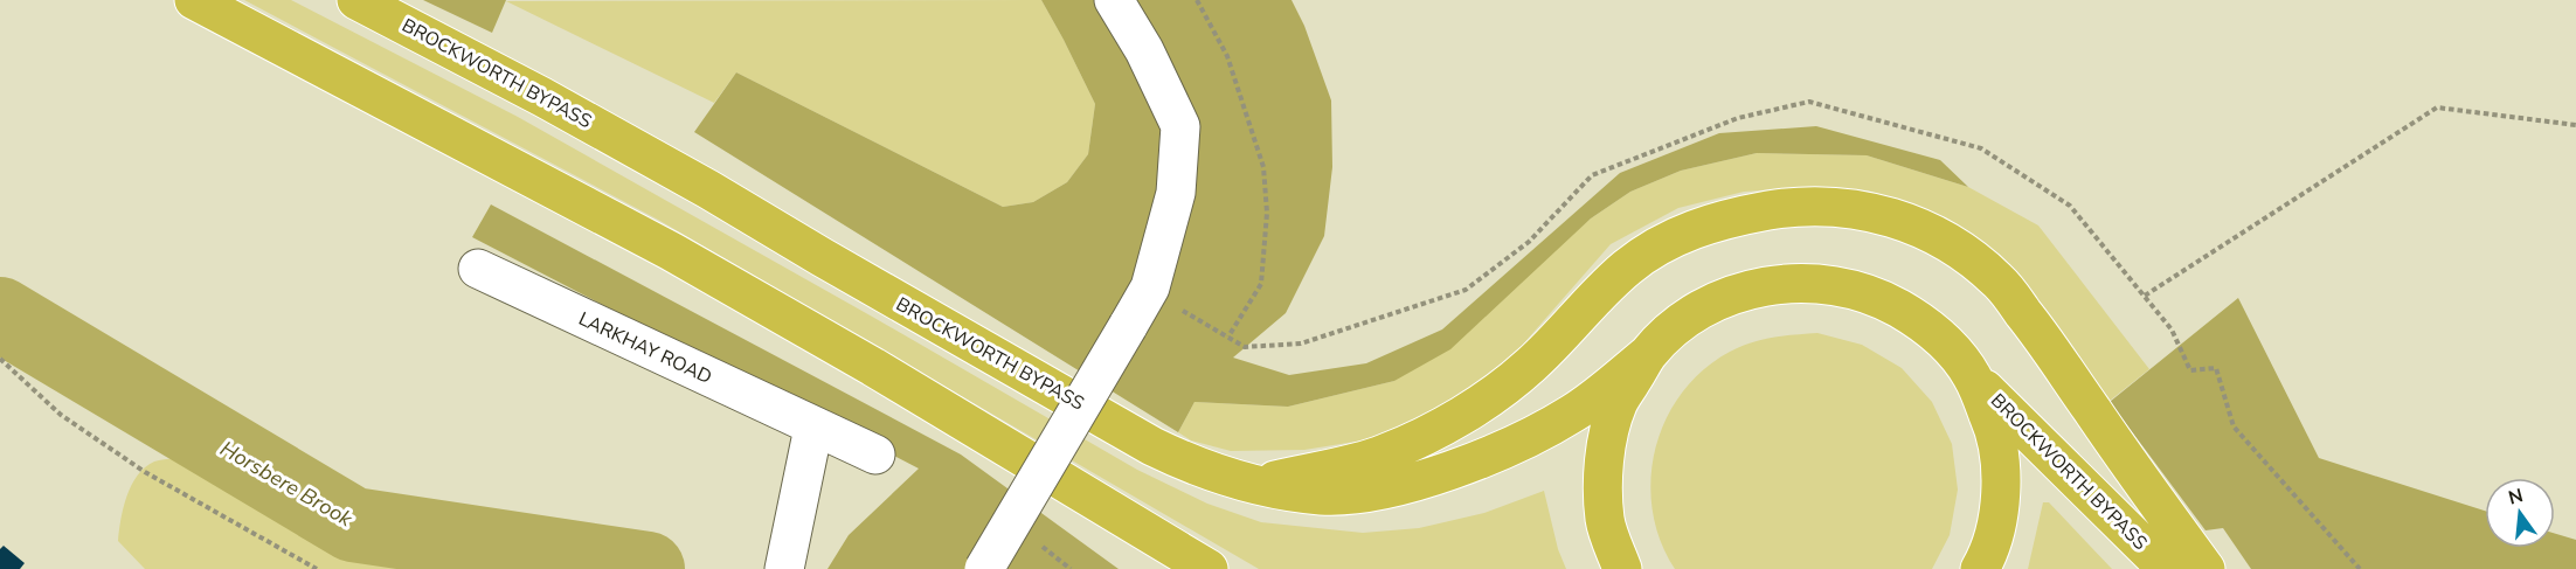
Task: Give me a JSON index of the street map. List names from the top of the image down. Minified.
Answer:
{"streets":{"highway":["BROCKWORTH BYPASS"],"street":["LARKHAY ROAD"]},"water":["Horsbere Brook"],"north":"top"}
